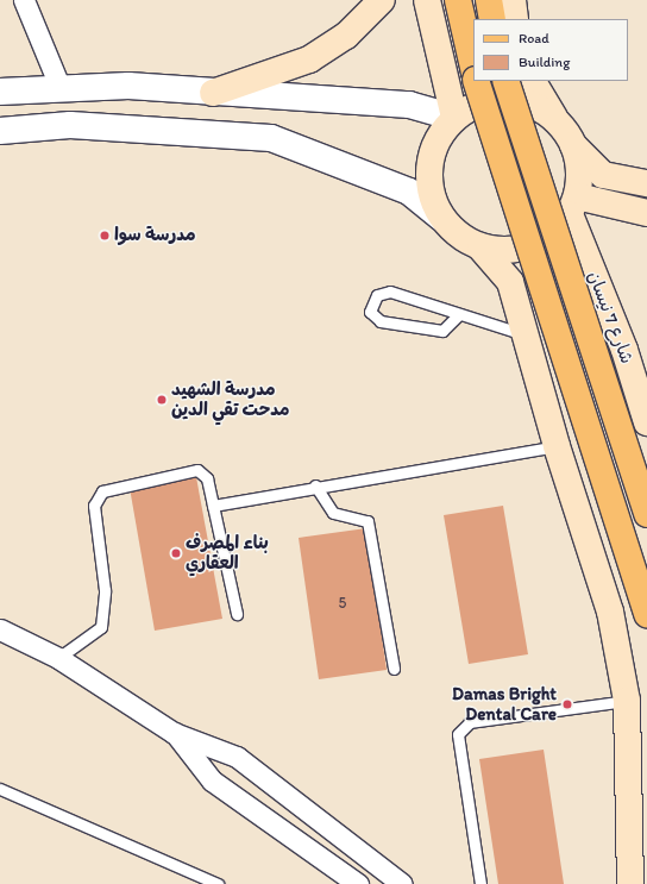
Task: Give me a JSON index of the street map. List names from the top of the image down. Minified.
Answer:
{"streets":{"main road":["شارع 7 نيسان"]},"places":["مدرسة سوا","مدرسة الشهيد مدحت تقي الدين","بناء المصرف العقاري","Damas Bright Dental Care"],"house_numbers":["5"],"legend":["Road","Building"]}
